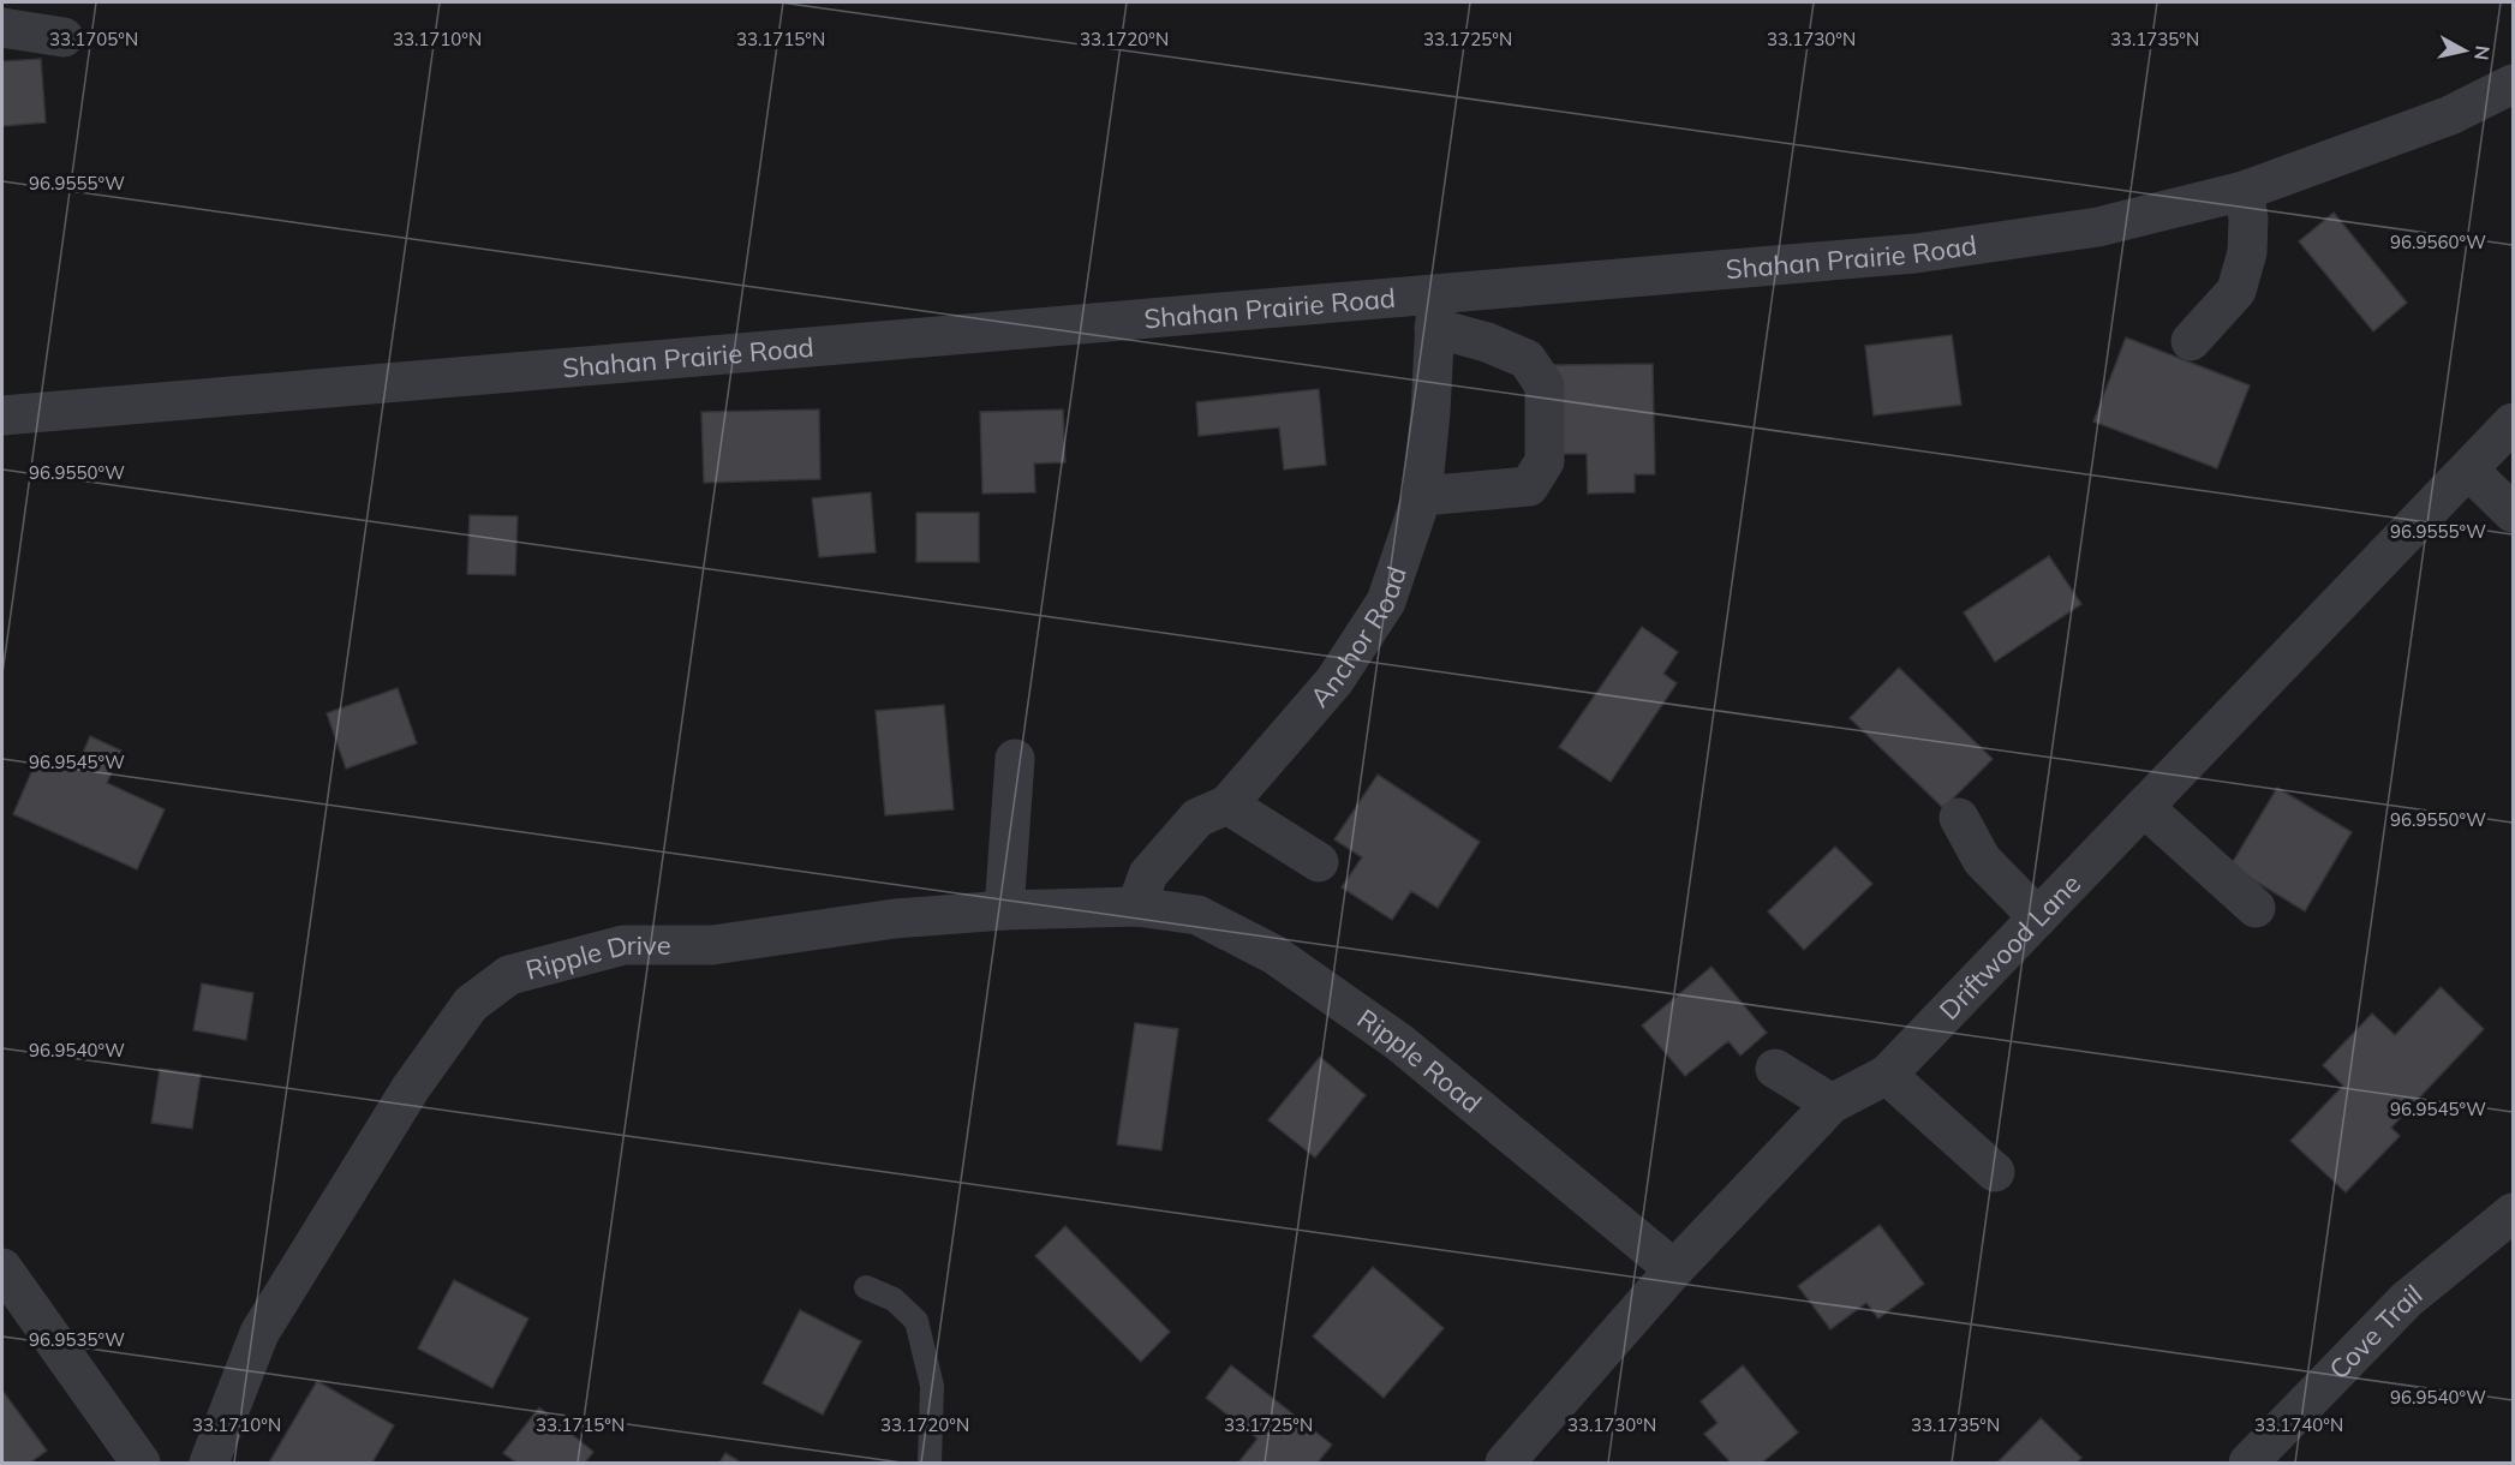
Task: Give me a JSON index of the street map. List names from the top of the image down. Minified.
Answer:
{"streets":{"street":["Shahan Prairie Road","Anchor Road","Driftwood Lane","Ripple Drive","Ripple Road","Cove Trail"]},"crossings":[["Shahan Prairie Road","Anchor Road"],["Anchor Road","Ripple Drive"],["Anchor Road","Ripple Road"],["Driftwood Lane","Ripple Road"],["Ripple Drive","Ripple Road"]],"north":"right","coordinates":["33.1705°N","33.1710°N","33.1715°N","33.1720°N","33.1725°N","33.1730°N","33.1735°N","96.9555°W","96.9560°W","96.9550°W","96.9545°W","96.9540°W","96.9535°W","33.1740°N"]}
